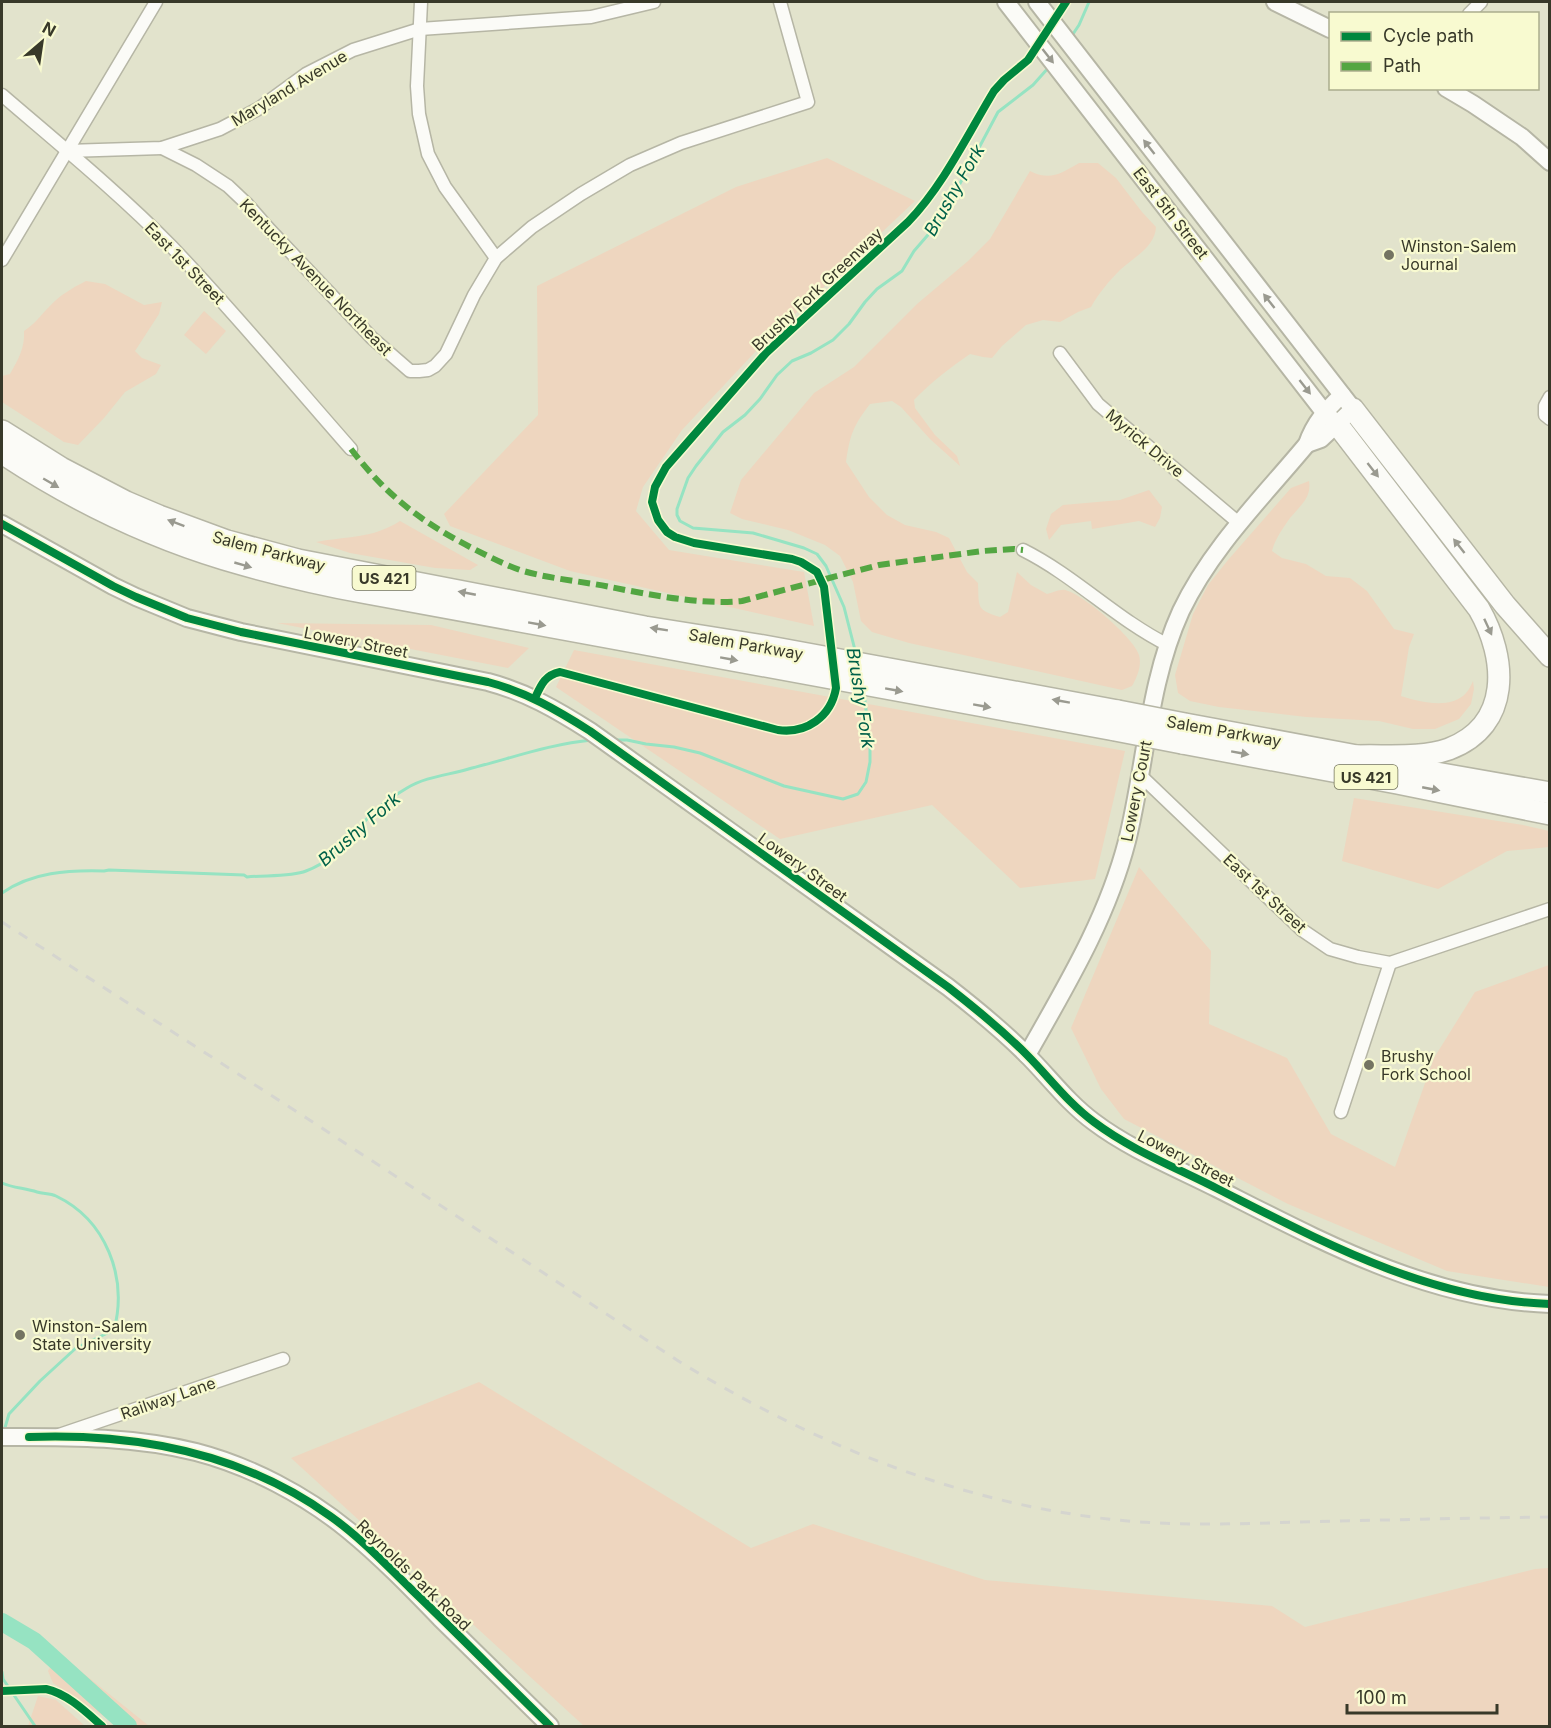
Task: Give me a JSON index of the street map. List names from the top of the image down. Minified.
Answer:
{"streets":{"highway":["Salem Parkway","US 421"],"main road":["East 5th Street","Lowery Street","Lowery Court","Reynolds Park Road"],"street":["Maryland Avenue","East 1st Street","Kentucky Avenue Northeast","Myrick Drive","Railway Lane"],"cycle path":["Brushy Fork Greenway"]},"crossings":[["Maryland Avenue","East 1st Street"],["Maryland Avenue","Kentucky Avenue Northeast"],["East 5th Street","Lowery Court"],["East 1st Street","Lowery Court"],["Myrick Drive","Lowery Court"],["Lowery Street","Lowery Court"],["Railway Lane","Reynolds Park Road"]],"water":["Brushy Fork"],"places":["Winston-Salem Journal","Brushy Fork School","Winston-Salem State University"],"legend":["Cycle path","Path"],"scale_bar":"100 m","north":"top right"}
